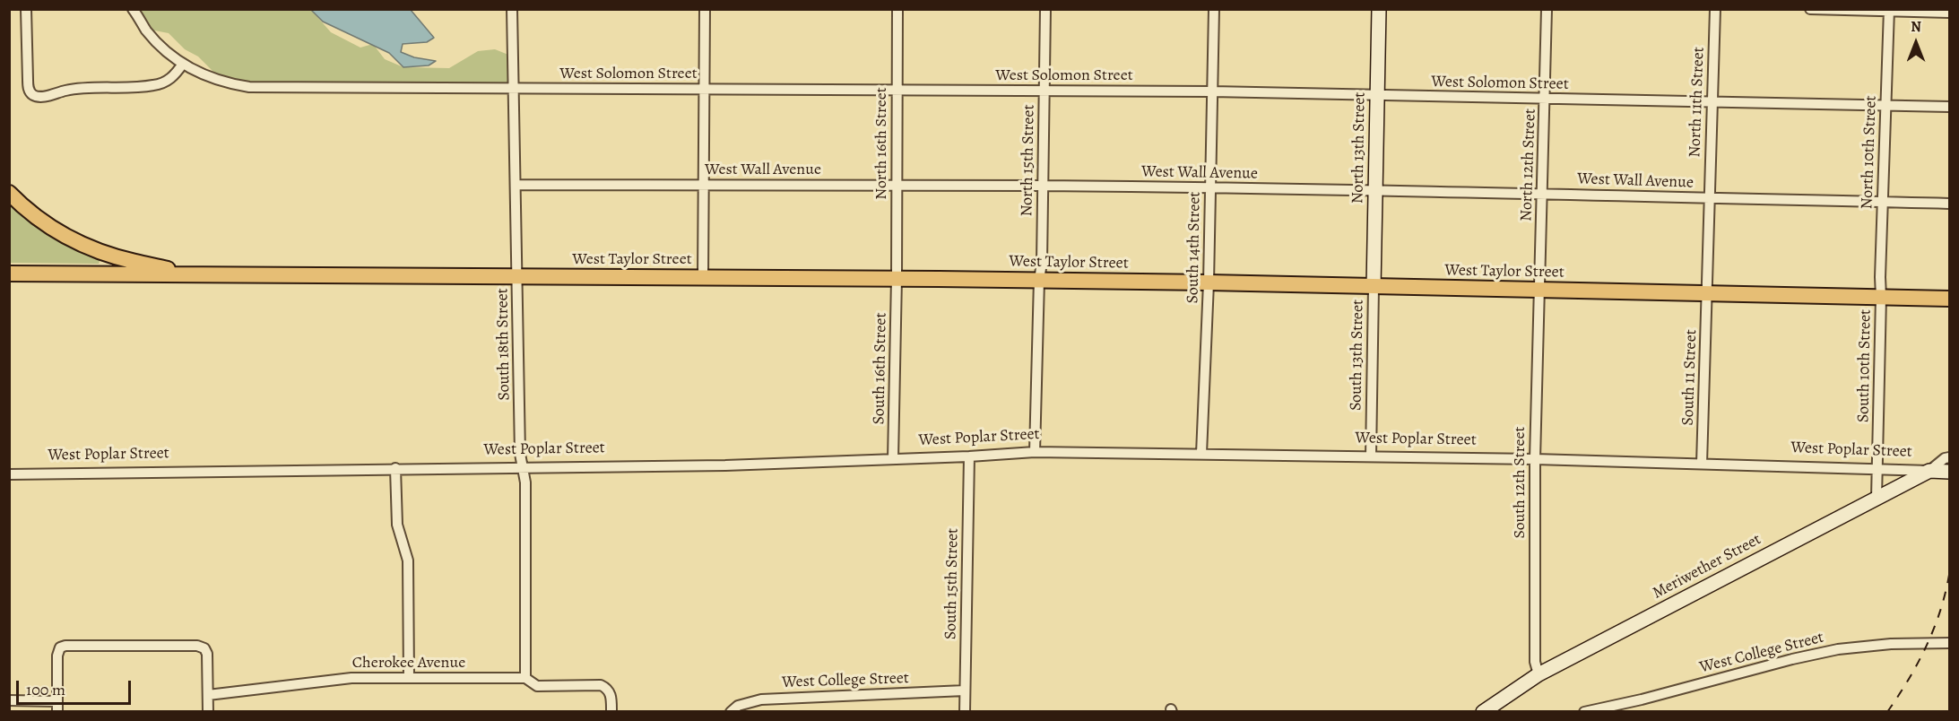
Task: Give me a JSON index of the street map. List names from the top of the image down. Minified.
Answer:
{"streets":{"main road":["West Taylor Street"],"street":["West Solomon Street","North 11th Street","North 16th Street","North 13th Street","North 10th Street","North 15th Street","North 12th Street","West Wall Avenue","South 14th Street","South 18th Street","South 13th Street","South 10th Street","South 16th Street","South 11 Street","West Poplar Street","South 12th Street","Meriwether Street","South 15th Street","West College Street","Cherokee Avenue"]},"crossings":[["West Solomon Street","North 11th Street"],["West Solomon Street","North 16th Street"],["West Solomon Street","North 13th Street"],["West Solomon Street","North 10th Street"],["West Solomon Street","North 15th Street"],["West Solomon Street","North 12th Street"],["West Solomon Street","South 14th Street"],["West Solomon Street","South 18th Street"],["North 11th Street","West Wall Avenue"],["North 11th Street","West Taylor Street"],["North 11th Street","South 11 Street"],["North 16th Street","West Wall Avenue"],["North 16th Street","West Taylor Street"],["North 16th Street","South 16th Street"],["North 13th Street","West Wall Avenue"],["North 13th Street","West Taylor Street"],["North 13th Street","South 13th Street"],["North 10th Street","West Wall Avenue"],["North 10th Street","West Taylor Street"],["North 10th Street","South 10th Street"],["North 15th Street","West Wall Avenue"],["North 15th Street","West Taylor Street"],["North 12th Street","West Wall Avenue"],["North 12th Street","West Taylor Street"],["North 12th Street","South 12th Street"],["West Wall Avenue","South 14th Street"],["West Wall Avenue","South 18th Street"],["South 14th Street","West Taylor Street"],["South 14th Street","West Poplar Street"],["West Taylor Street","South 18th Street"],["West Taylor Street","South 13th Street"],["West Taylor Street","South 10th Street"],["West Taylor Street","South 16th Street"],["West Taylor Street","South 11 Street"],["West Taylor Street","South 12th Street"],["South 18th Street","West Poplar Street"],["South 18th Street","Cherokee Avenue"],["South 13th Street","West Poplar Street"],["South 10th Street","West Poplar Street"],["South 16th Street","West Poplar Street"],["South 11 Street","West Poplar Street"],["West Poplar Street","South 12th Street"],["West Poplar Street","Meriwether Street"],["West Poplar Street","South 15th Street"],["South 12th Street","Meriwether Street"],["South 15th Street","West College Street"]],"scale_bar":"100 m","north":"top"}
